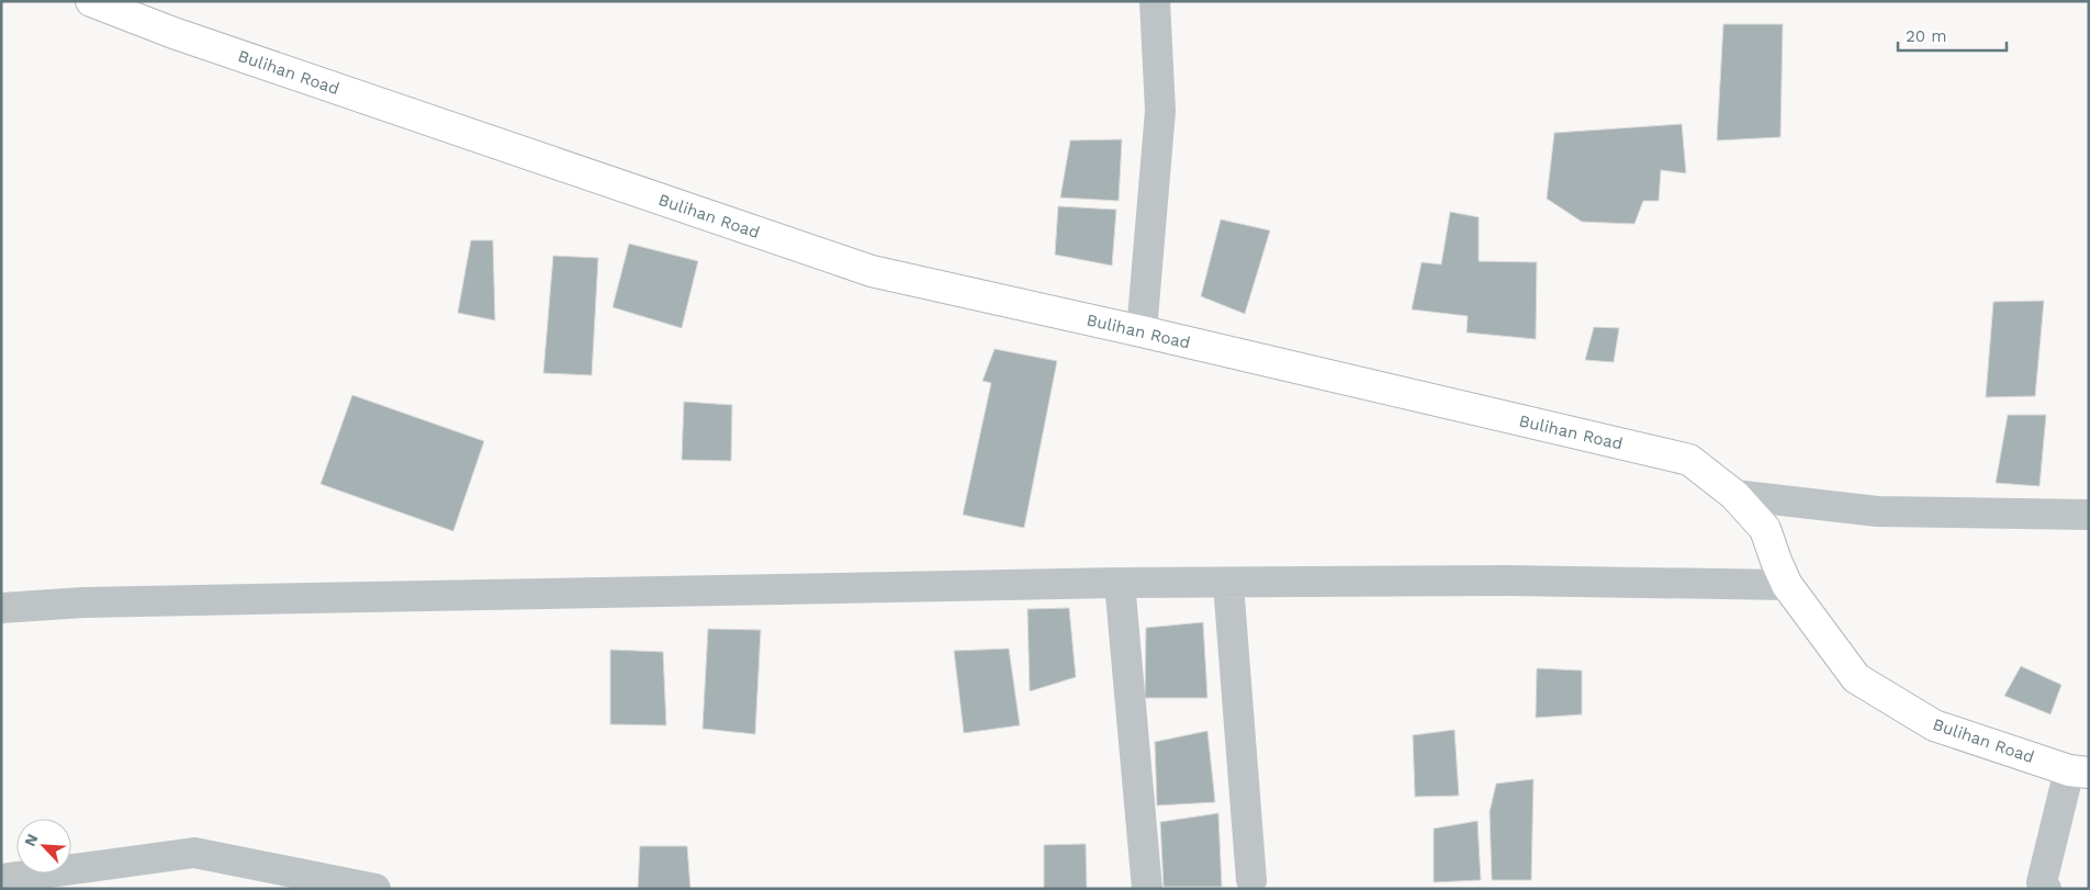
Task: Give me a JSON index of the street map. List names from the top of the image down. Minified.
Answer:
{"streets":{"main road":["Bulihan Road"]},"scale_bar":"20 m","north":"top left"}
